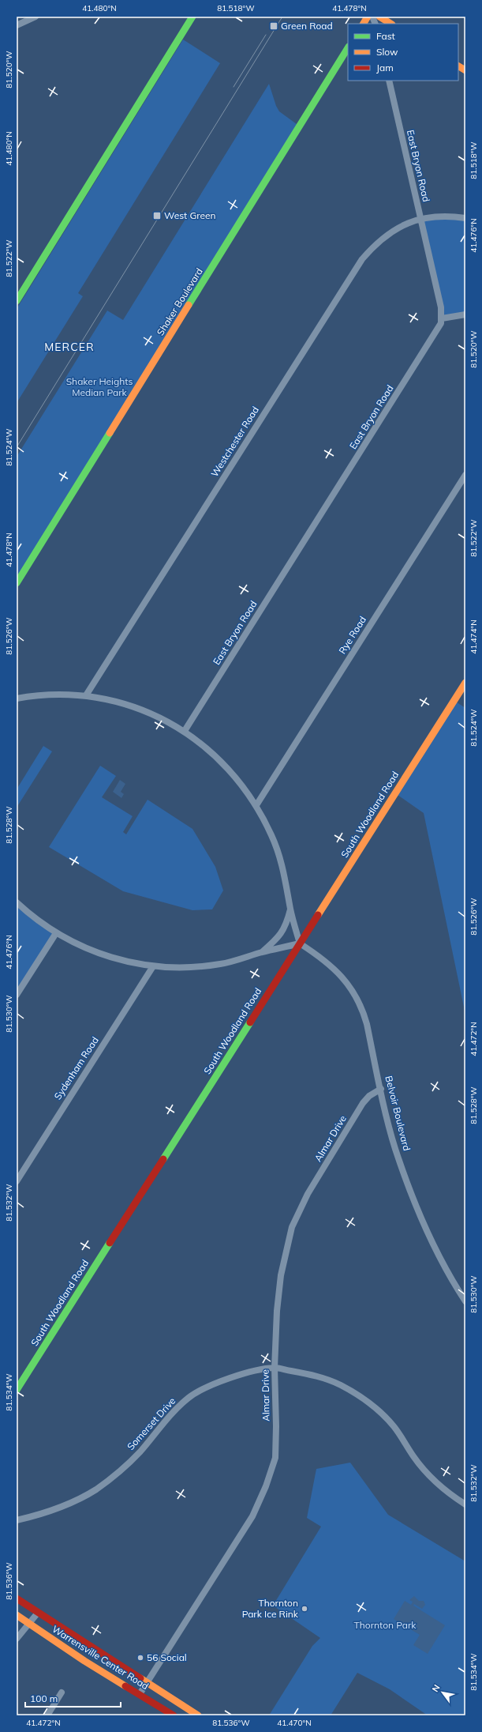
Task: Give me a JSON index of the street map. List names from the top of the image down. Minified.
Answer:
{"streets":{"main road":["Shaker Boulevard","South Woodland Road","Warrensville Center Road"],"street":["East Bryon Road","Westchester Road","Rye Road","Sydenham Road","Belvoir Boulevard","Almar Drive","Somerset Drive"]},"crossings":[["East Bryon Road","Westchester Road"],["South Woodland Road","Belvoir Boulevard"],["Belvoir Boulevard","Almar Drive"],["Almar Drive","Somerset Drive"],["Almar Drive","Warrensville Center Road"]],"districts":["MERCER"],"parks":["Shaker Heights Median Park","Thornton Park"],"places":{"transit":["Green Road","West Green"],"other":["Thornton Park Ice Rink","56 Social"]},"legend":["Fast","Slow","Jam"],"scale_bar":"100 m","north":"top left","coordinates":["41.480°N","81.518°W","41.478°N","81.520°W","41.476°N","81.522°W","81.524°W","81.526°W","41.474°N","81.528°W","81.530°W","41.472°N","81.532°W","81.534°W","81.536°W","41.470°N"]}
